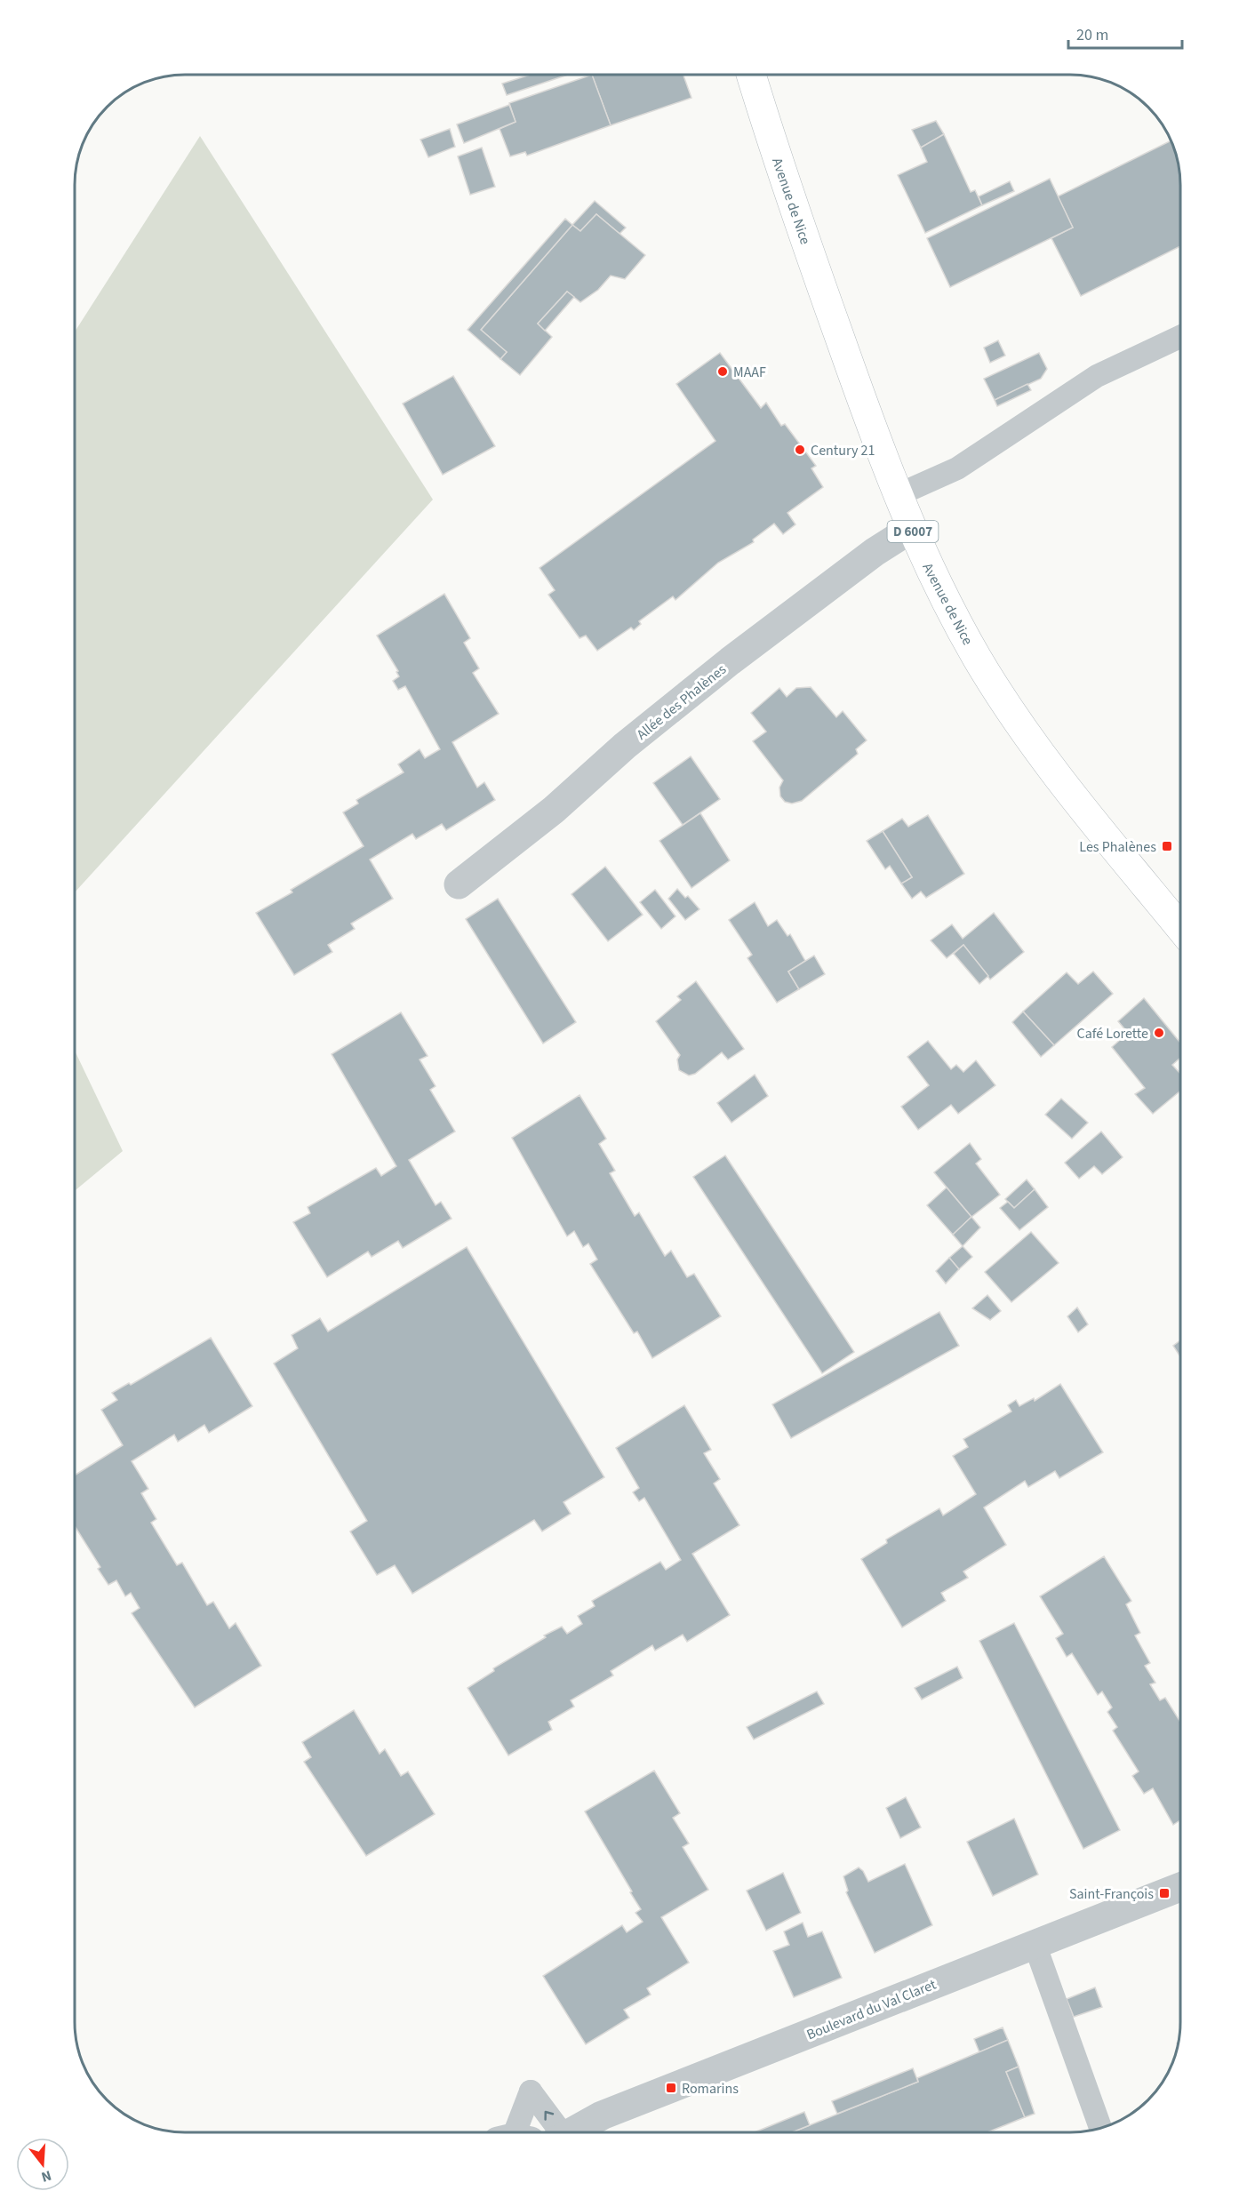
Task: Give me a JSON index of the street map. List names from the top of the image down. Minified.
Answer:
{"streets":{"main road":["Avenue de Nice","D 6007"],"street":["Allée des Phalènes","Boulevard du Val Claret"]},"crossings":[["Avenue de Nice","Allée des Phalènes"]],"places":{"other":["MAAF","Century 21","Café Lorette"],"transit":["Les Phalènes","Saint-François","Romarins"]},"scale_bar":"20 m","north":"bottom"}
